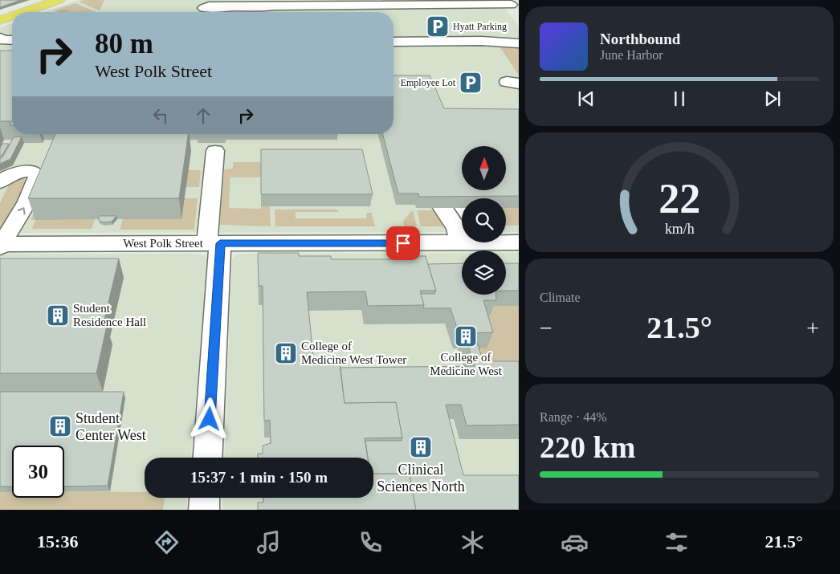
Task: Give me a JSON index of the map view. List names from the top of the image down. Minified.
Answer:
{"streets":{"street":["West Polk Street"]},"places":{"parking":["Hyatt Parking","Employee Lot"],"building":["Student Residence Hall","College of Medicine West","College of Medicine West Tower","Student Center West","Clinical Sciences North"]},"north":"top","page":{"turn":["80 m","West Polk Street"],"song":["Northbound","June Harbor"],"tile":["Climate",["Range · 44%","220 km"]],"heat":["−","21.5°","+"],"limit":"30","trip":"15:37 · 1 min · 150 m","tabs":["15:36","21.5°"],"gauge":["22","km/h"]}}
